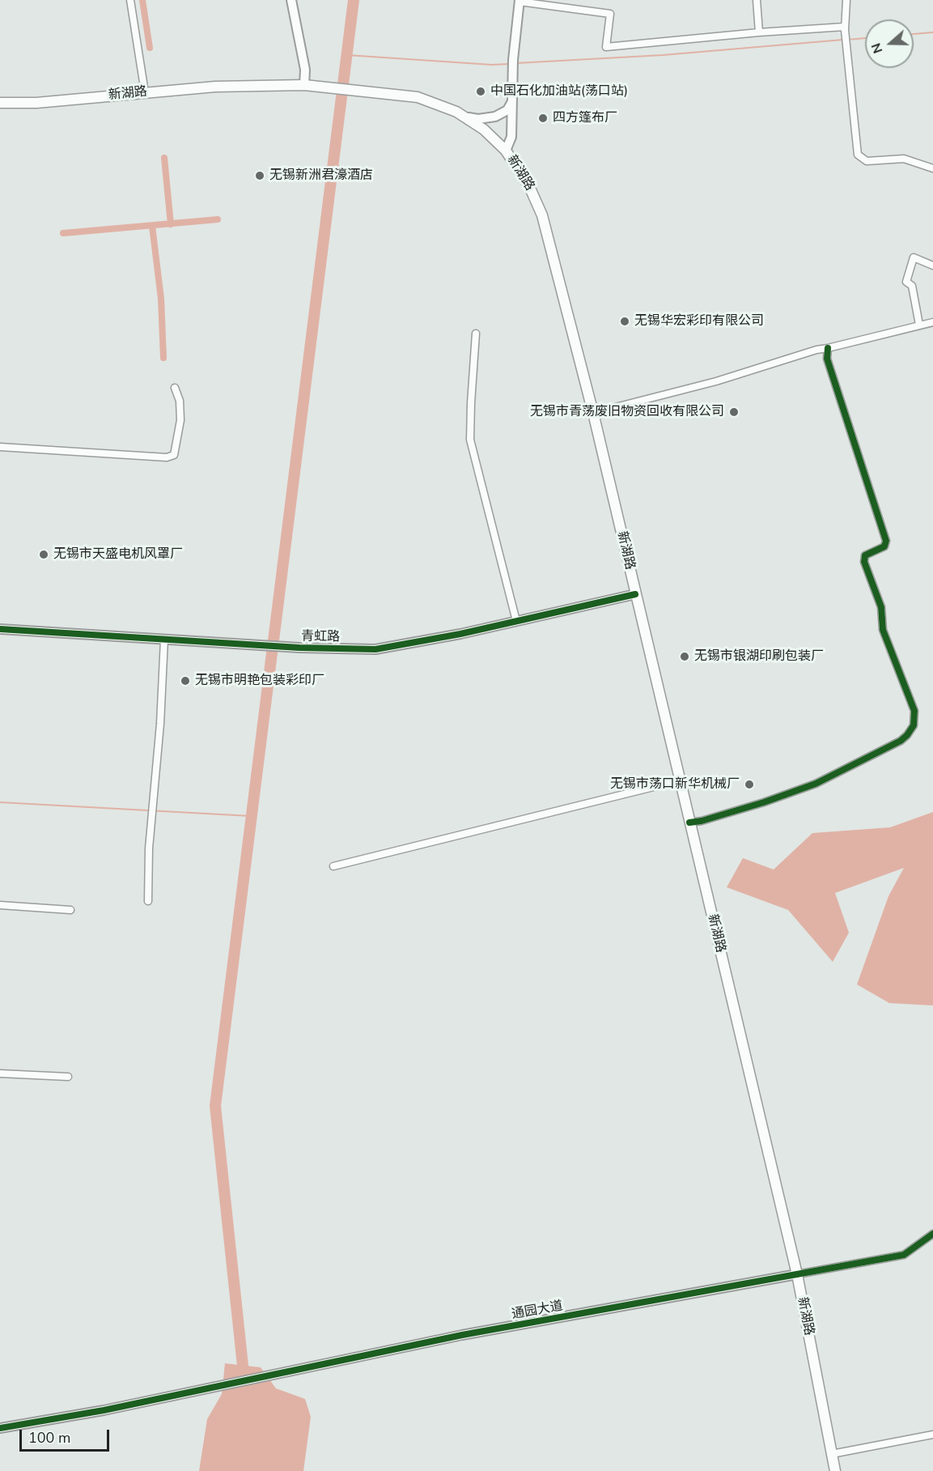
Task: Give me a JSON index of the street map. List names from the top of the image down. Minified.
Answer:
{"streets":{"main road":["新湖路"],"street":["青虹路","通园大道"]},"crossings":[["新湖路","青虹路"],["新湖路","通园大道"]],"places":["中国石化加油站(荡口站)","四方篷布厂","无锡新洲君濠酒店","无锡华宏彩印有限公司","无锡市青荡废旧物资回收有限公司","无锡市天盛电机风罩厂","无锡市银湖印刷包装厂","无锡市明艳包装彩印厂","无锡市荡口新华机械厂"],"scale_bar":"100 m","north":"left"}
